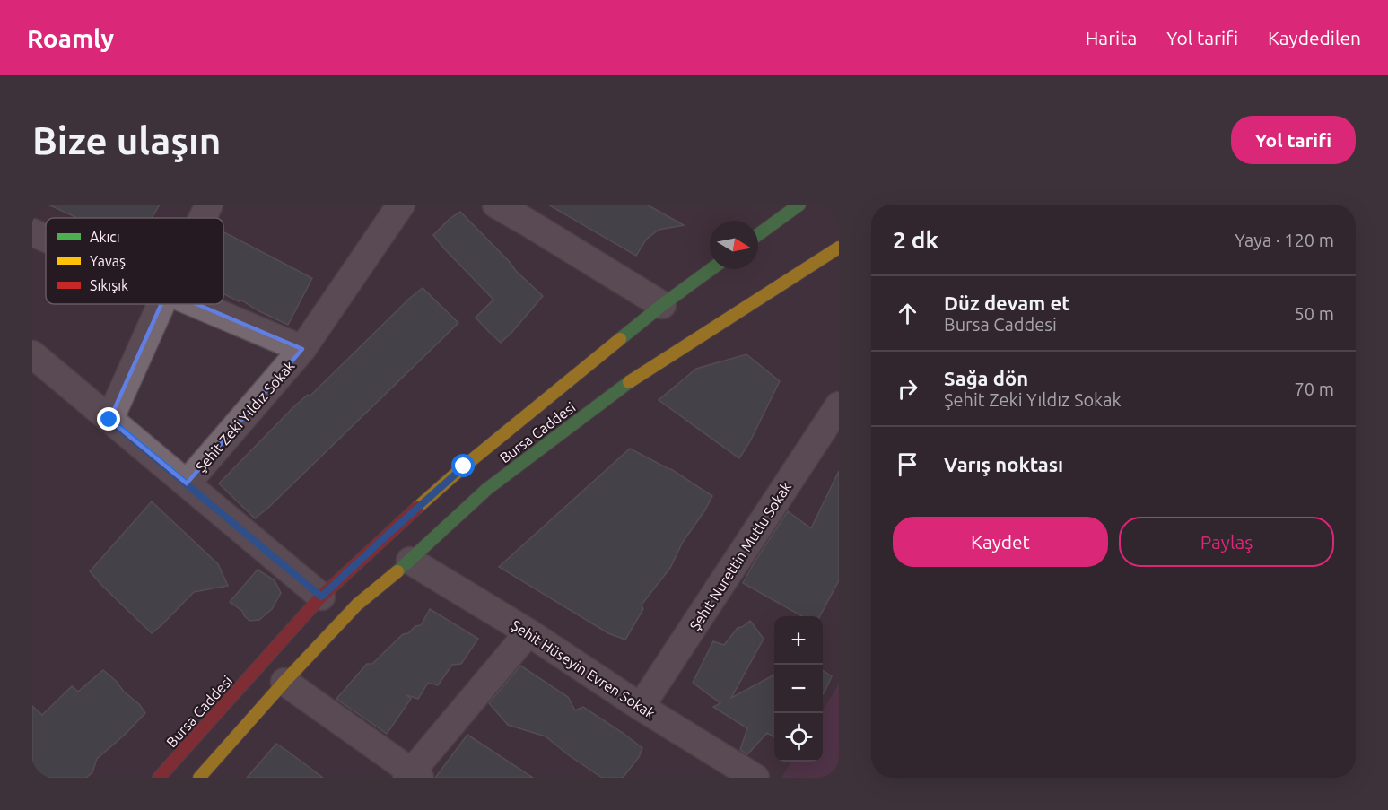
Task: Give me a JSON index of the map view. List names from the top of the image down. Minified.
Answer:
{"streets":{"main road":["Bursa Caddesi"],"street":["Şehit Zeki Yıldız Sokak","Şehit Nurettin Mutlu Sokak","Şehit Hüseyin Evren Sokak"]},"crossings":[["Şehit Zeki Yıldız Sokak","Bursa Caddesi"],["Bursa Caddesi","Şehit Hüseyin Evren Sokak"],["Şehit Nurettin Mutlu Sokak","Şehit Hüseyin Evren Sokak"]],"legend":["Akıcı","Yavaş","Sıkışık"],"north":"right","page":{"header":"Roamly","nav":["Harita","Yol tarifi","Kaydedilen"],"buttons":["Yol tarifi",["Kaydet","Paylaş"]],"title":"Bize ulaşın","heading":["2 dk","Yaya · 120 m"],"list":[["Düz devam et","Bursa Caddesi","50 m"],["Sağa dön","Şehit Zeki Yıldız Sokak","70 m"],"Varış noktası"],"map_buttons":["+","−"]}}
